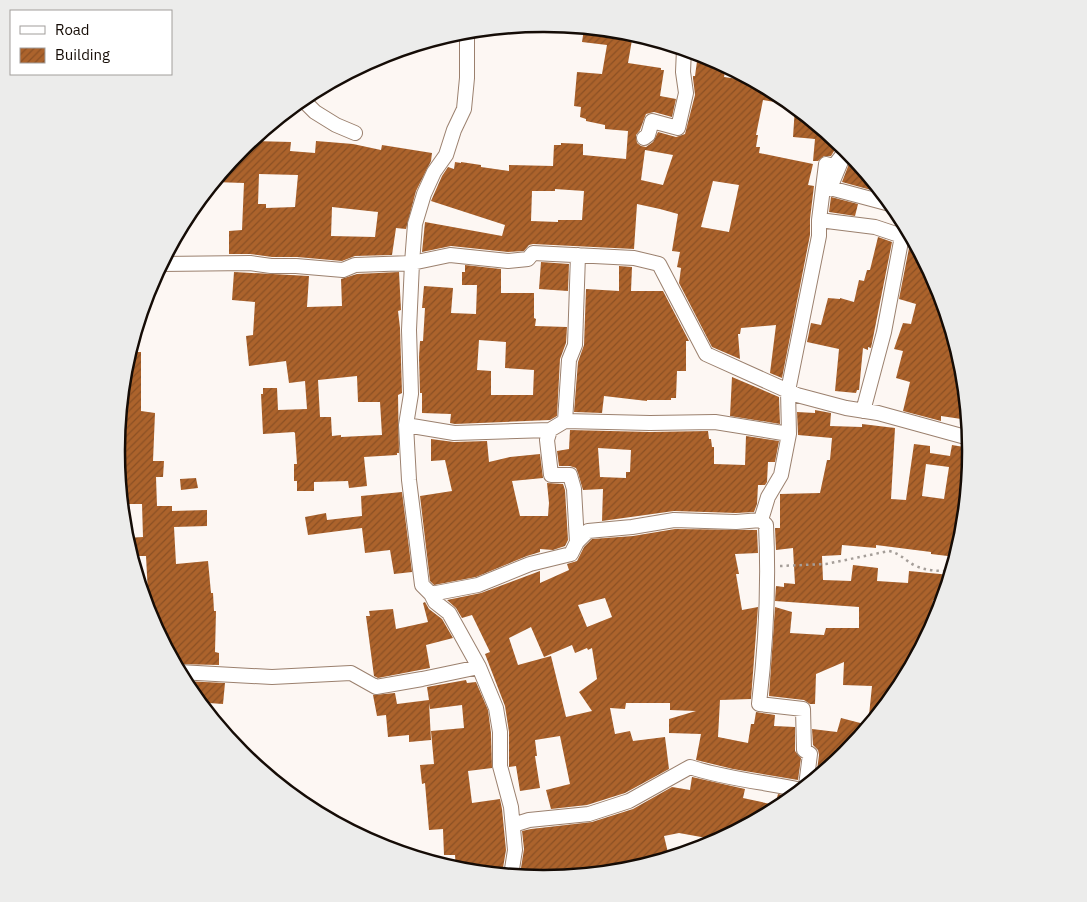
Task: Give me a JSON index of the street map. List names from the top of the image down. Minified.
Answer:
{"legend":["Road","Building"]}
